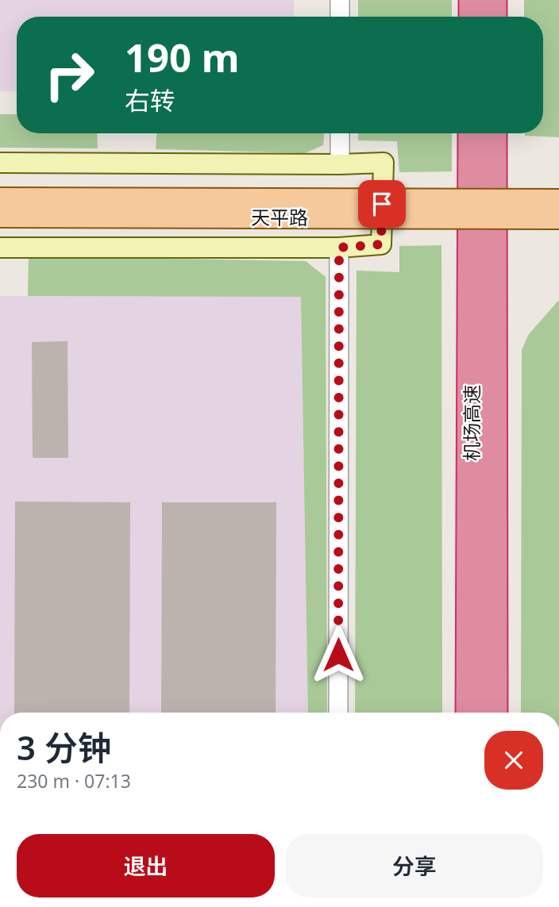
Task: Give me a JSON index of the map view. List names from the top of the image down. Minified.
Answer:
{"streets":{"highway":["机场高速"],"main road":["天平路"]},"page":{"turn":["190 m","右转"],"heading":["3 分钟","230 m · 07:13"],"buttons":["退出","分享"]}}
